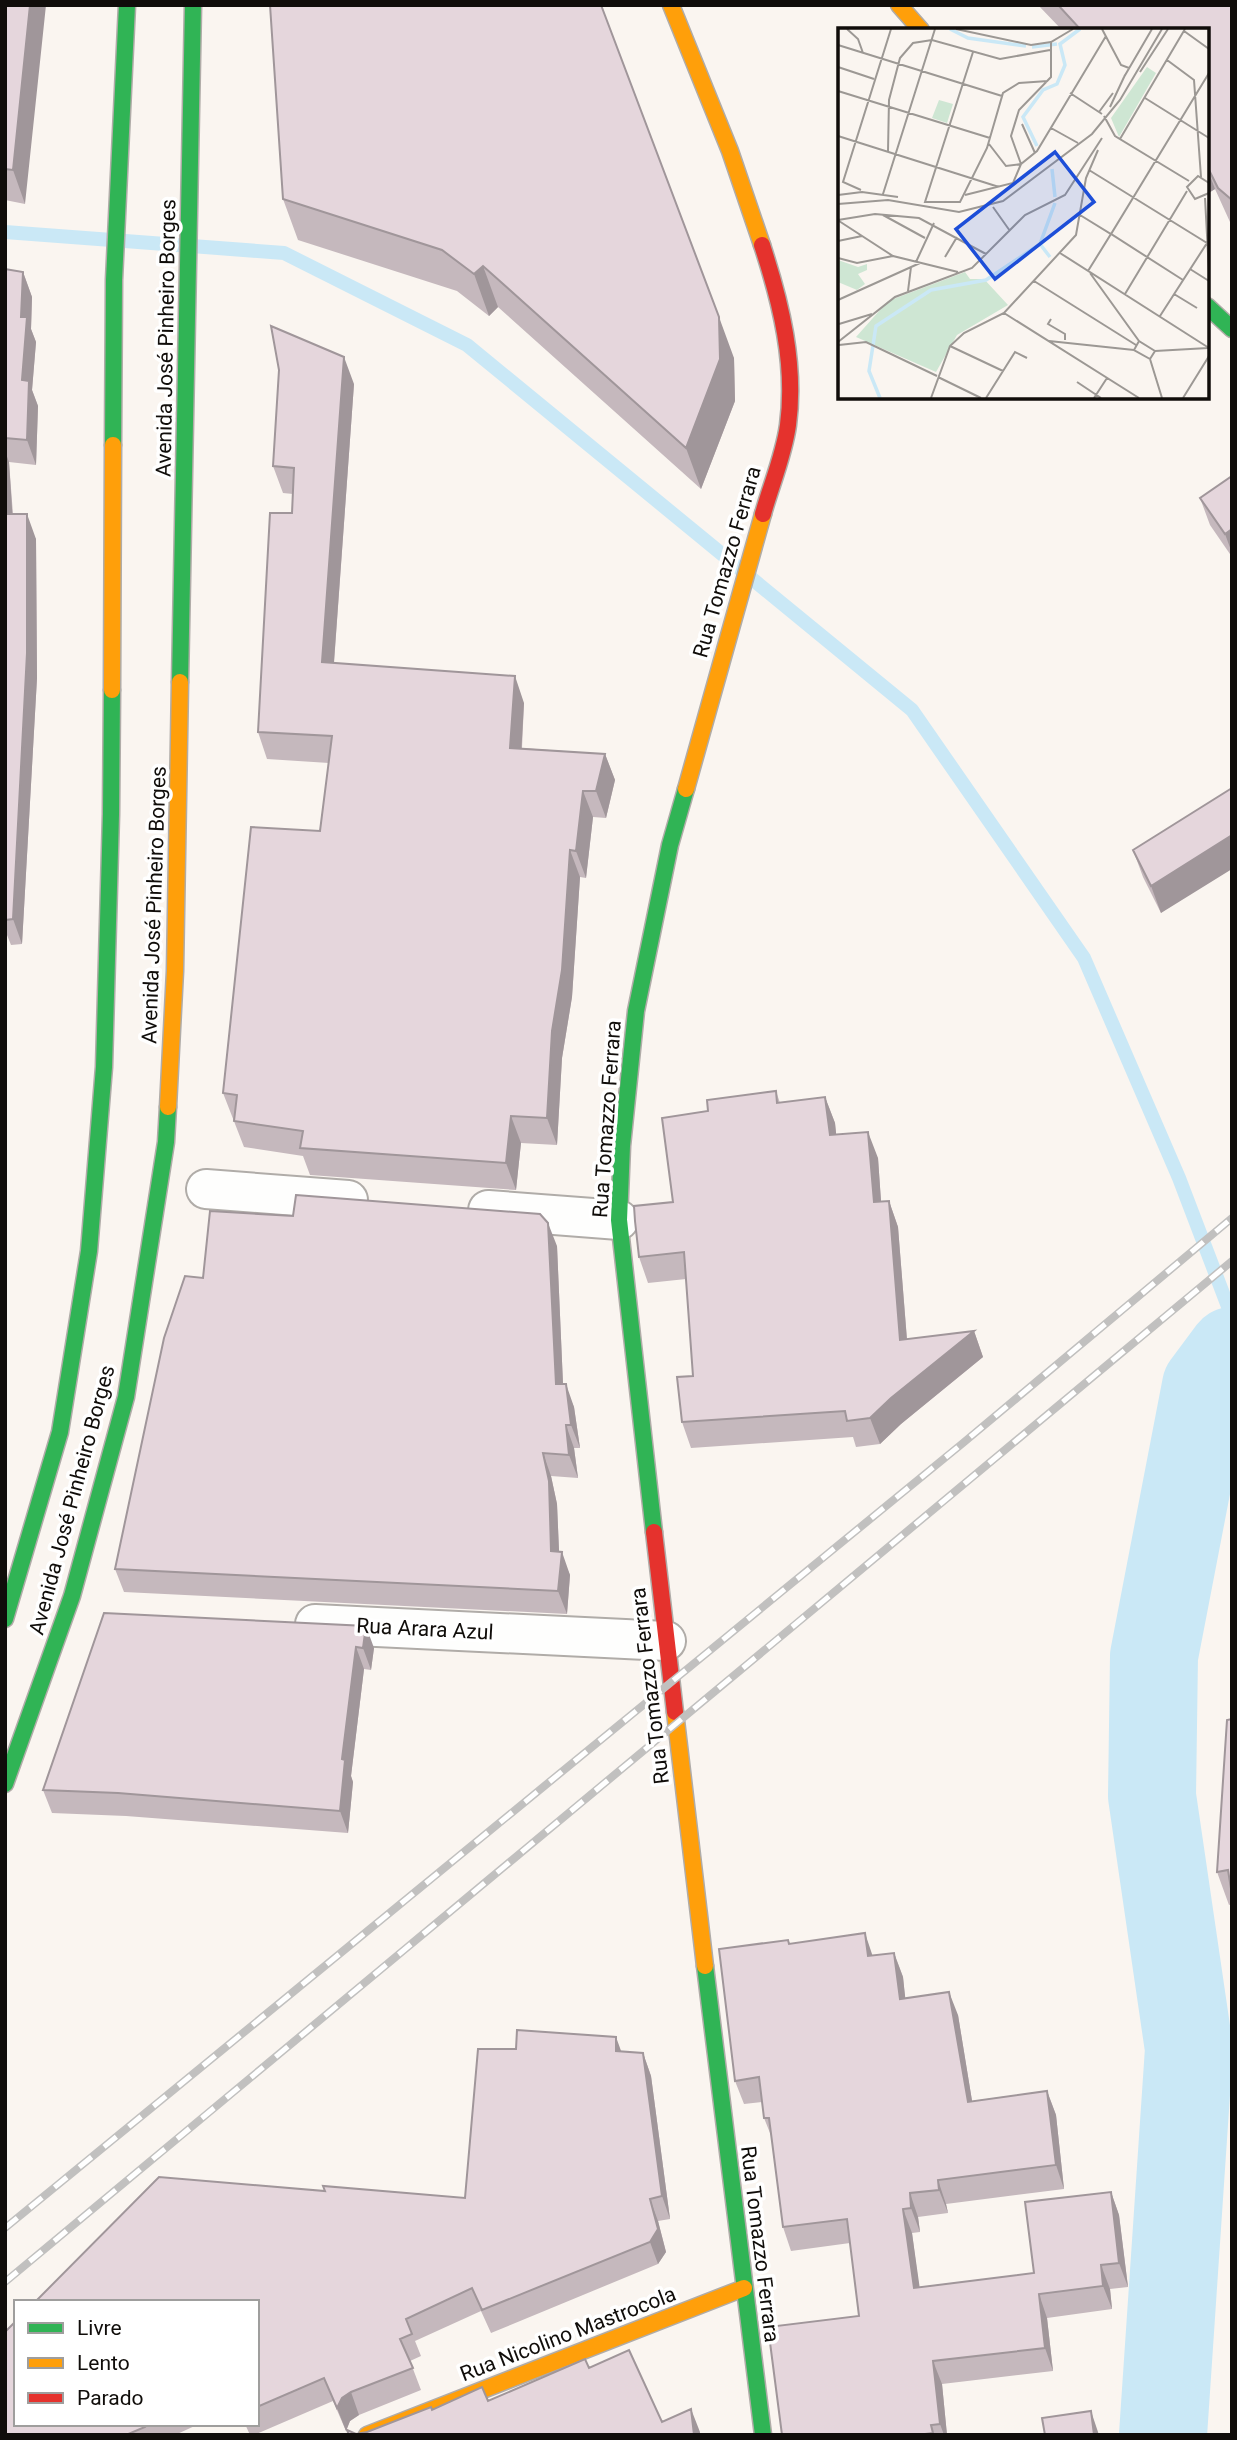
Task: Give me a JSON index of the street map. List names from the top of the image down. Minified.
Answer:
{"streets":{"main road":["Avenida José Pinheiro Borges","Rua Tomazzo Ferrara","Rua Nicolino Mastrocola"],"street":["Rua Arara Azul"]},"crossings":[["Rua Tomazzo Ferrara","Rua Arara Azul"],["Rua Tomazzo Ferrara","Rua Nicolino Mastrocola"]],"legend":["Livre","Lento","Parado"]}
